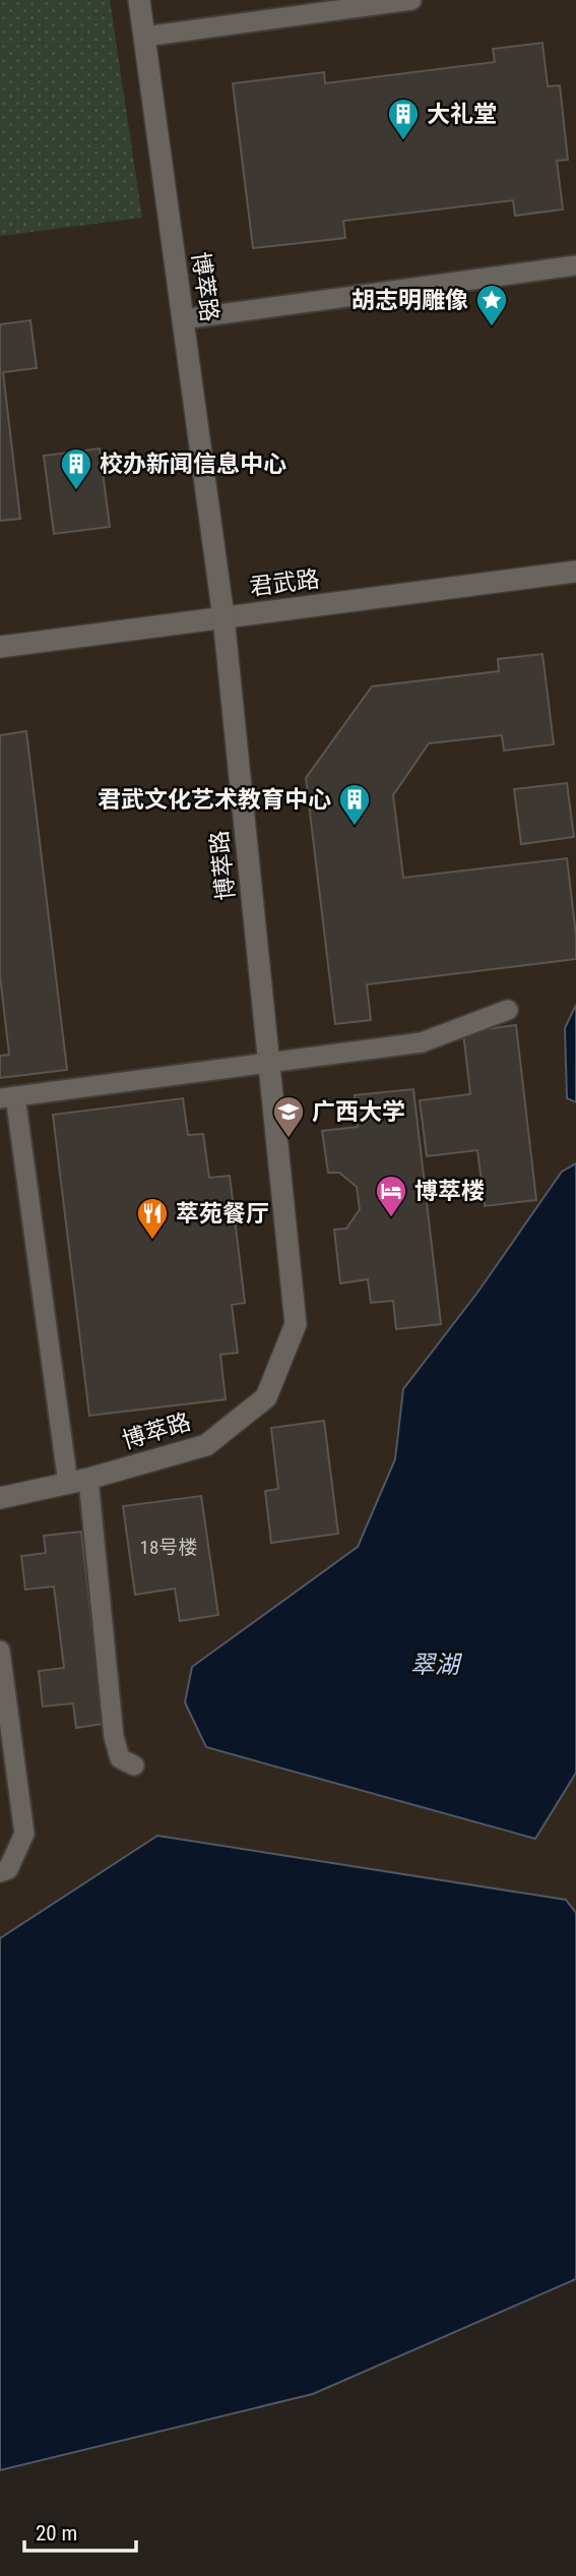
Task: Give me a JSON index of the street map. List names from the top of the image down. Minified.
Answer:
{"streets":{"street":["博萃路","君武路"]},"crossings":[["博萃路","君武路"]],"water":["翠湖"],"places":{"building":["大礼堂","校办新闻信息中心","君武文化艺术教育中心"],"place":["胡志明雕像"],"school or university":["广西大学"],"hotel":["博萃楼"],"restaurant":["萃苑餐厅"]},"house_numbers":["18号楼"],"scale_bar":"20 m"}
